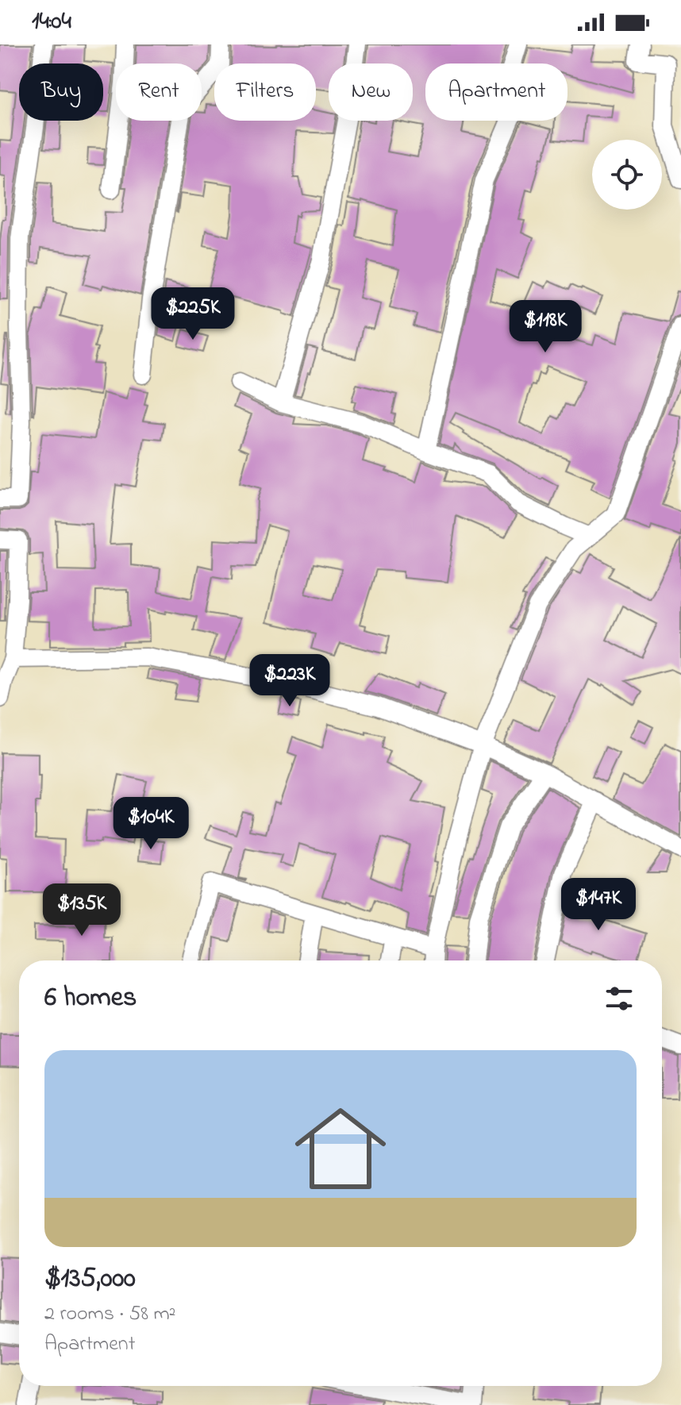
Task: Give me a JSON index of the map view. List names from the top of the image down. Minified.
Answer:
{"page":{"status":"14:04","chip":["Buy","Rent","Filters","New","Apartment"],"price":["$225K","$118K","$223K","$104K","$147K","$135K"],"heading":"6 homes","list":[{"name":"$135,000","note":"2 rooms · 58 m² · Apartment"}]}}
